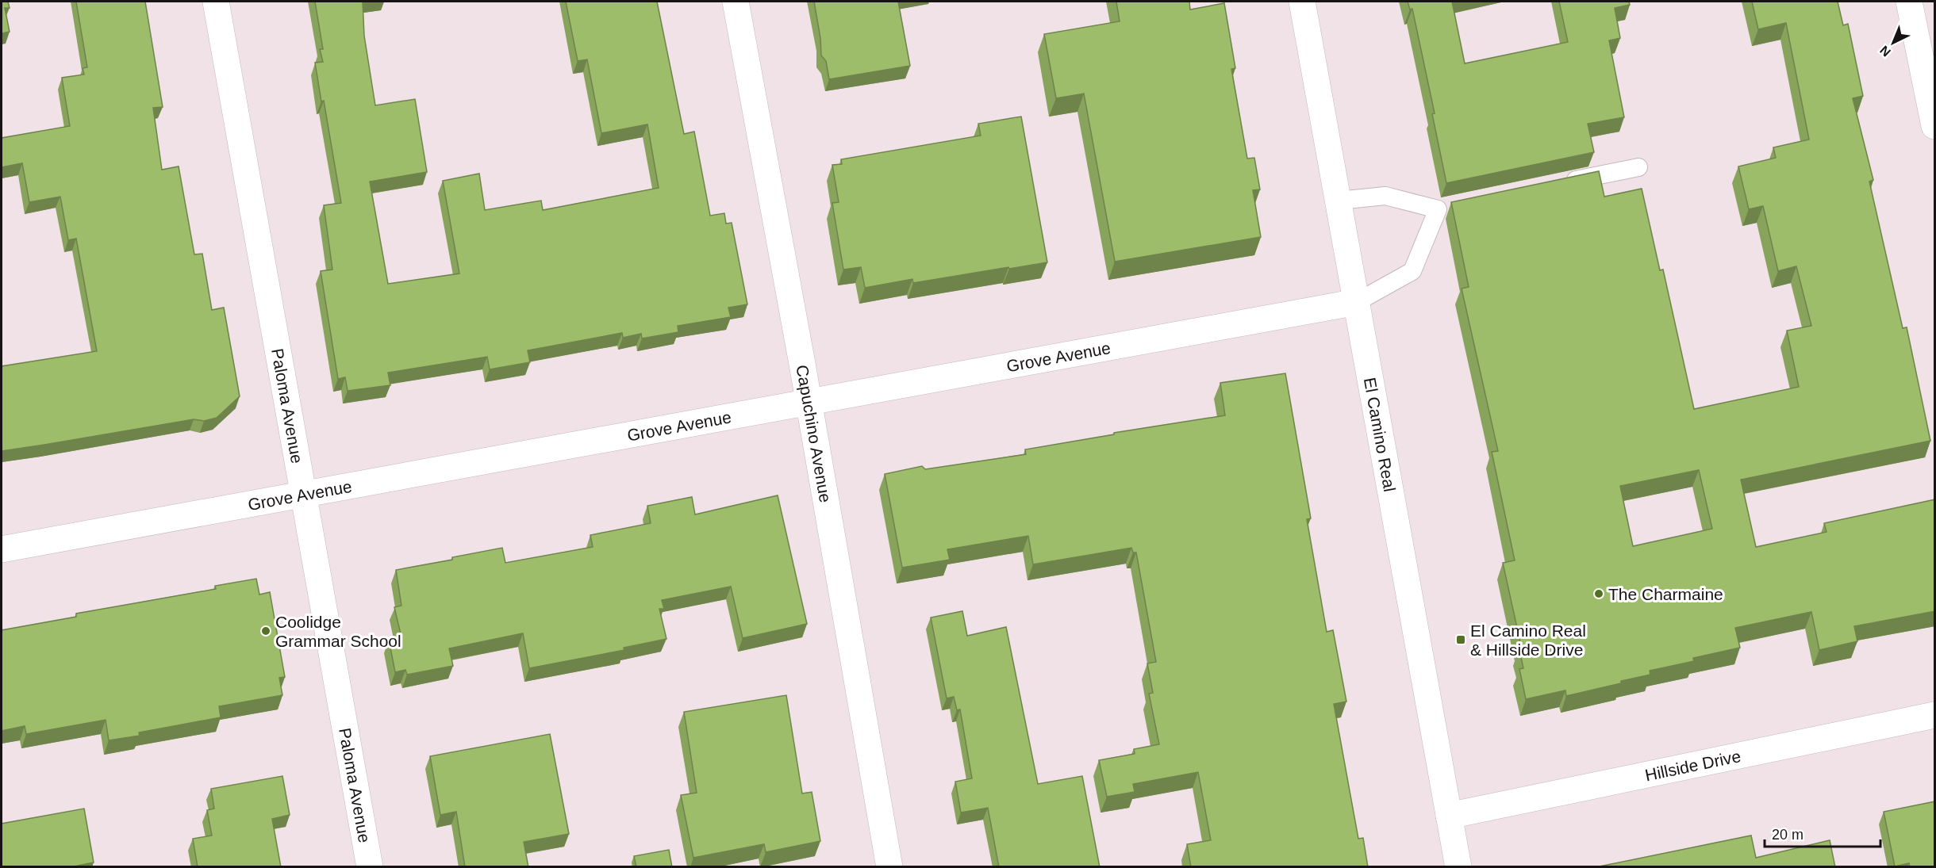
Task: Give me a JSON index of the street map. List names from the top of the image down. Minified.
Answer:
{"streets":{"street":["Grove Avenue","Paloma Avenue","Capuchino Avenue","El Camino Real","Hillside Drive"]},"crossings":[["Grove Avenue","Paloma Avenue"],["Grove Avenue","Capuchino Avenue"],["Grove Avenue","El Camino Real"],["El Camino Real","Hillside Drive"]],"places":{"other":["The Charmaine","Coolidge Grammar School"],"transit":["El Camino Real & Hillside Drive"]},"scale_bar":"20 m","north":"bottom left"}
